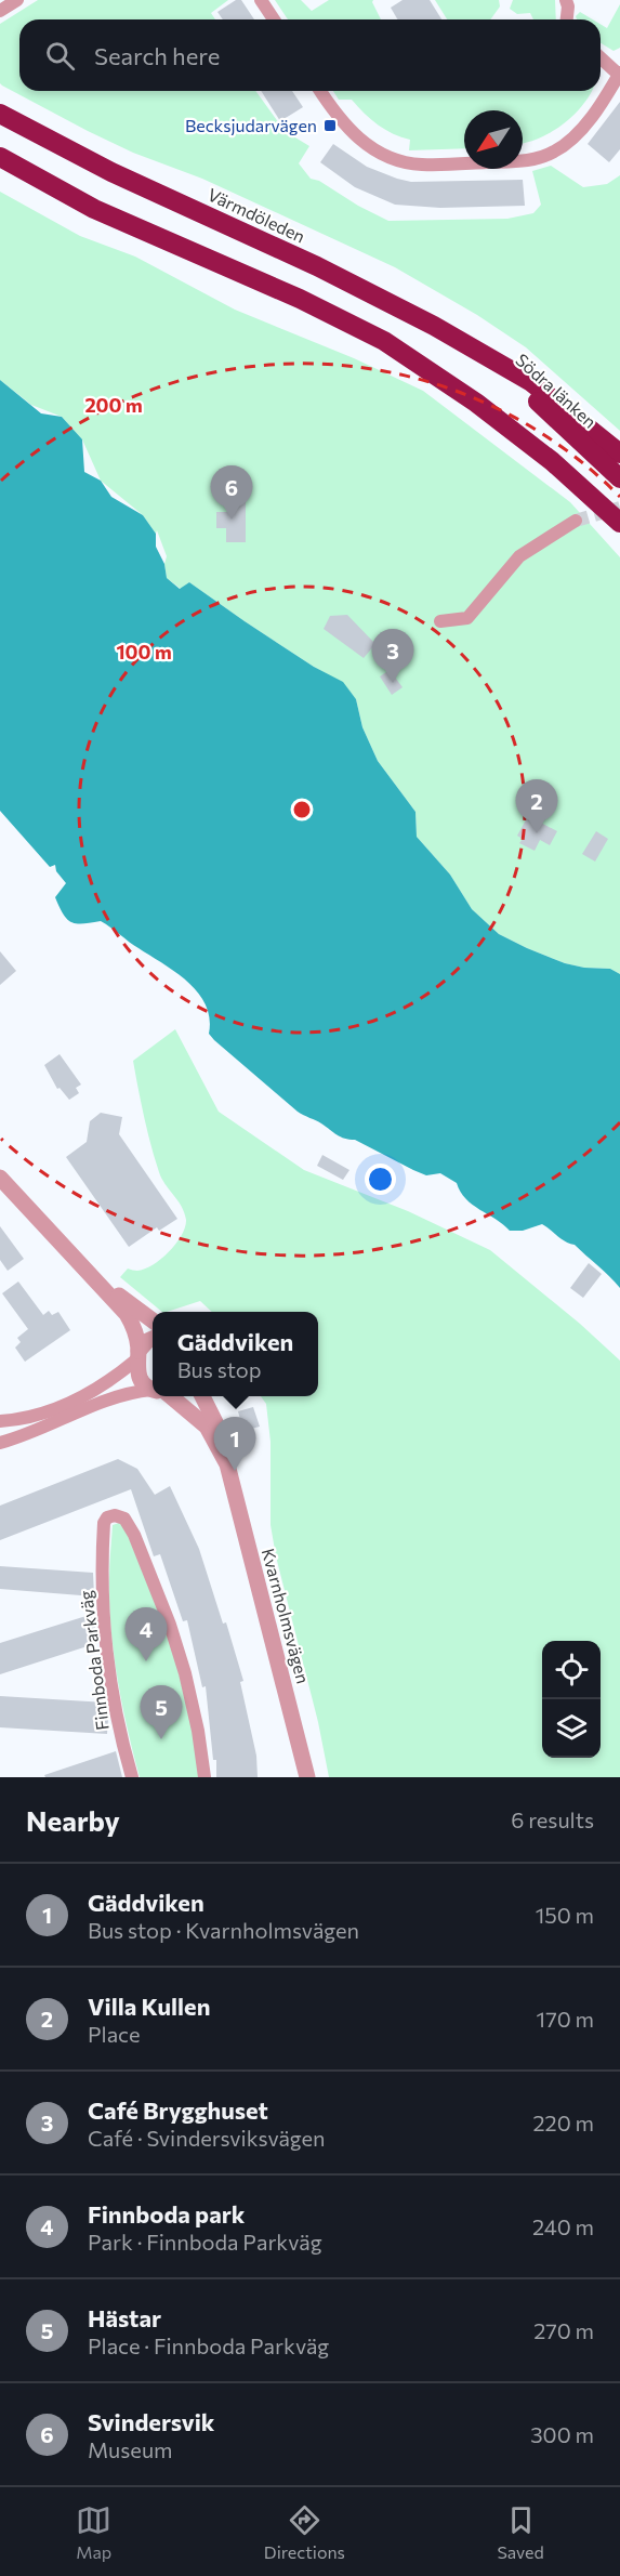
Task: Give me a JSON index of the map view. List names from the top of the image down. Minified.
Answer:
{"streets":{"highway":["Värmdöleden","Södra länken"],"street":["Kvarnholmsvägen","Finnboda Parkväg"]},"crossings":[["Värmdöleden","Södra länken"]],"places":{"transit":["Becksjudarvägen"]},"north":"bottom left","page":{"search":"Search here","pins":["6","3","2","1","4","5"],"popup":["Gäddviken","Bus stop"],"heading":["Nearby","6 results"],"list":[{"mark":"1","name":"Gäddviken","note":"Bus stop · Kvarnholmsvägen","value":"150 m"},{"mark":"2","name":"Villa Kullen","note":"Place","value":"170 m"},{"mark":"3","name":"Café Brygghuset","note":"Café · Svindersviksvägen","value":"220 m"},{"mark":"4","name":"Finnboda park","note":"Park · Finnboda Parkväg","value":"240 m"},{"mark":"5","name":"Hästar","note":"Place · Finnboda Parkväg","value":"270 m"},{"mark":"6","name":"Svindersvik","note":"Museum","value":"300 m"}],"nav":["Map","Directions","Saved"]},"rings":["200 m","100 m"]}
